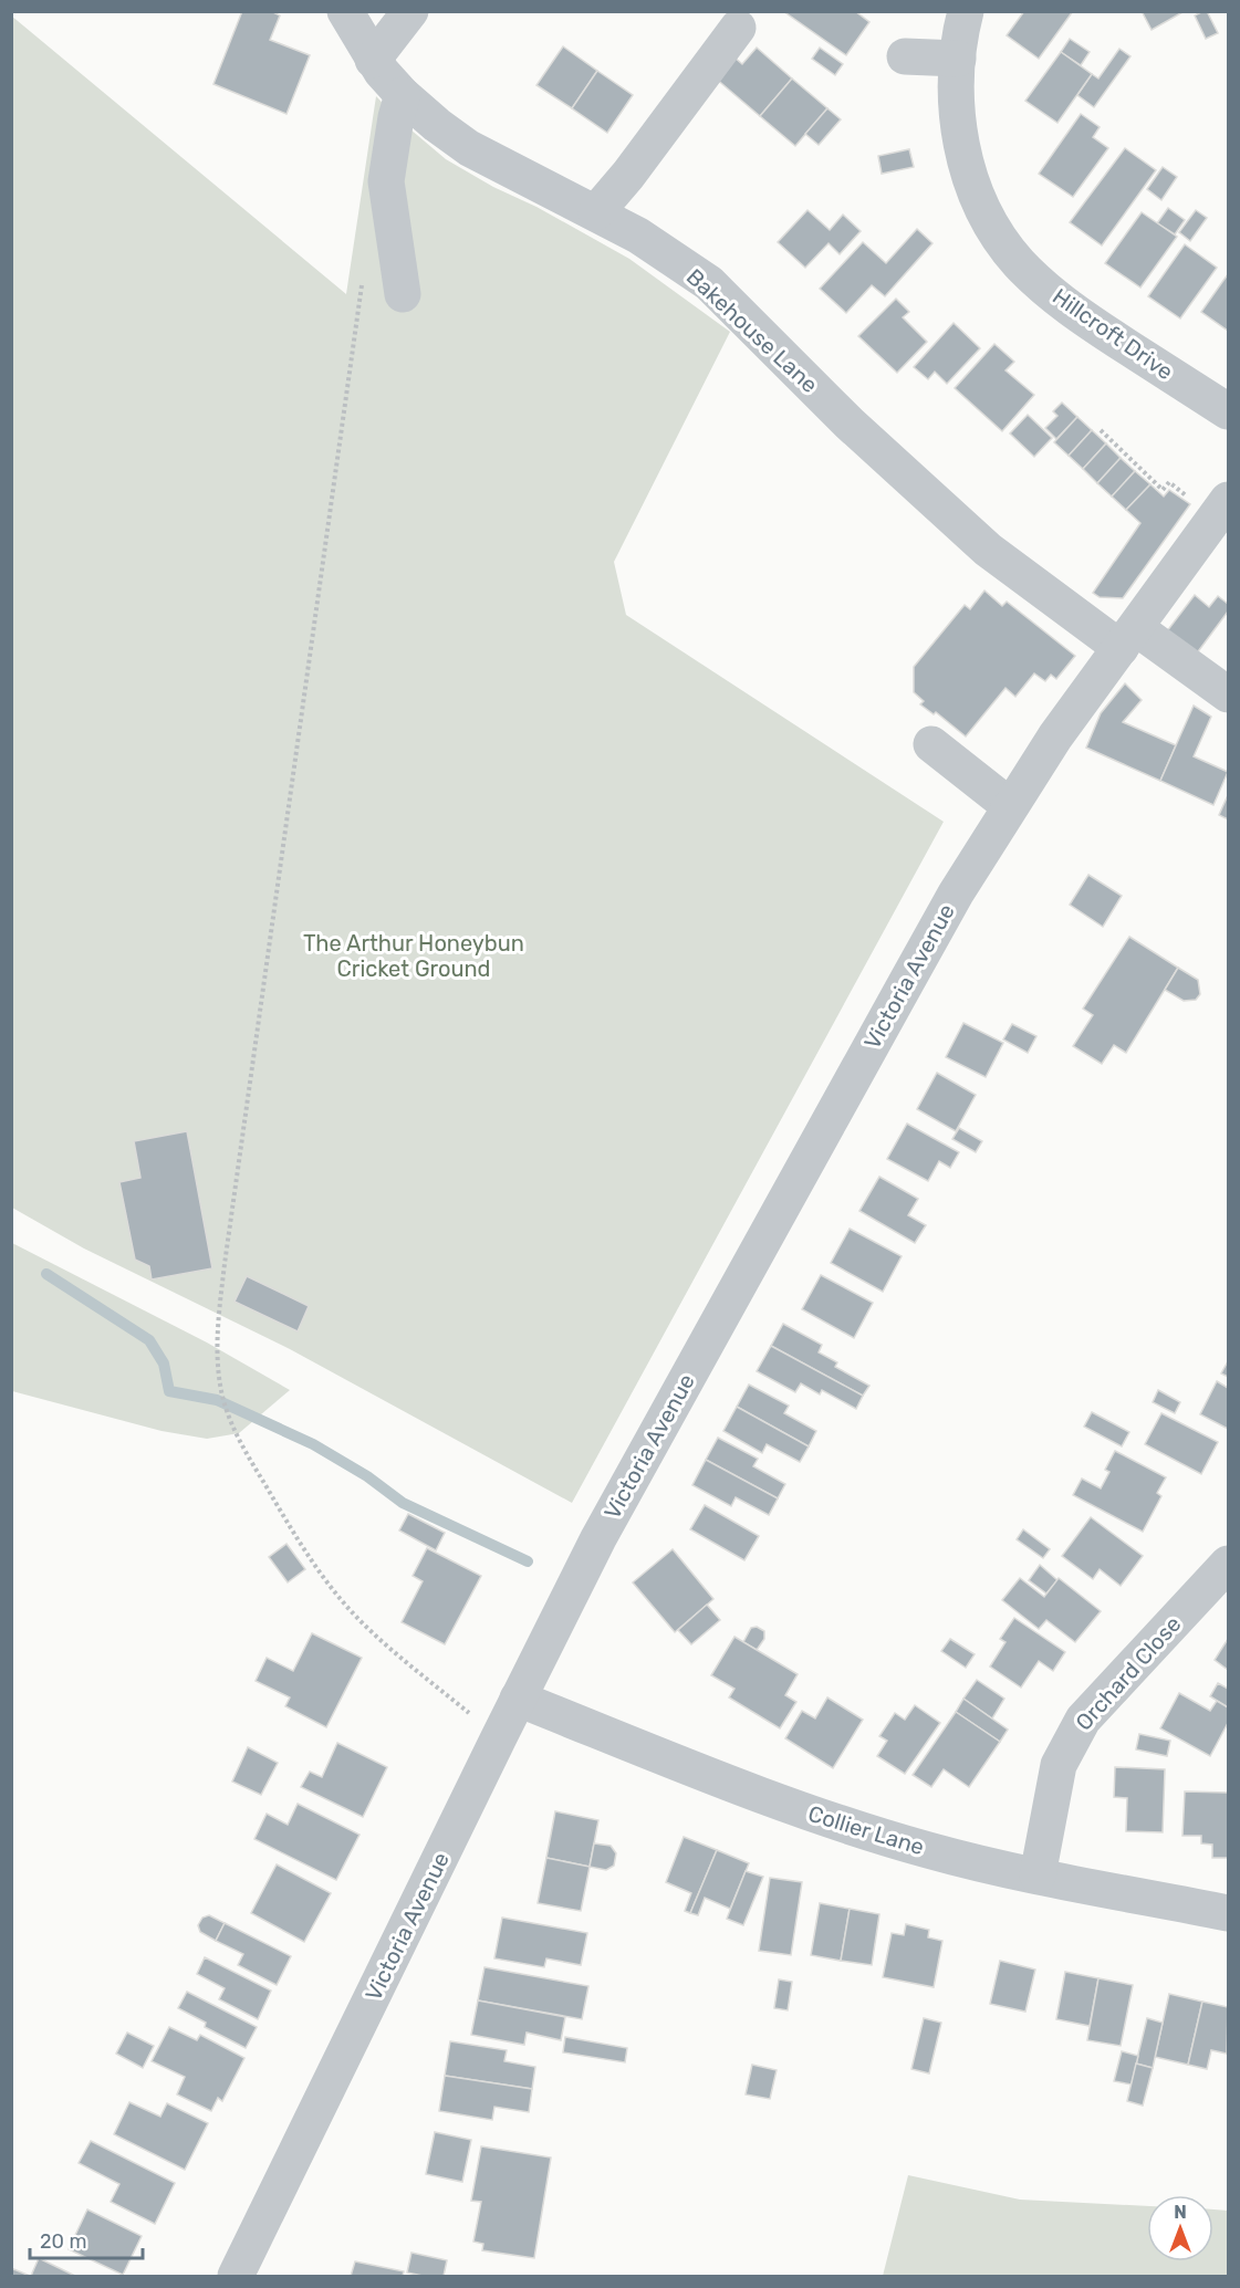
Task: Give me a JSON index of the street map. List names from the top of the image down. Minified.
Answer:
{"streets":{"street":["Bakehouse Lane","Hillcroft Drive","Victoria Avenue","Orchard Close","Collier Lane"]},"crossings":[["Bakehouse Lane","Victoria Avenue"],["Victoria Avenue","Collier Lane"],["Orchard Close","Collier Lane"]],"parks":["The Arthur Honeybun Cricket Ground"],"scale_bar":"20 m","north":"top"}
